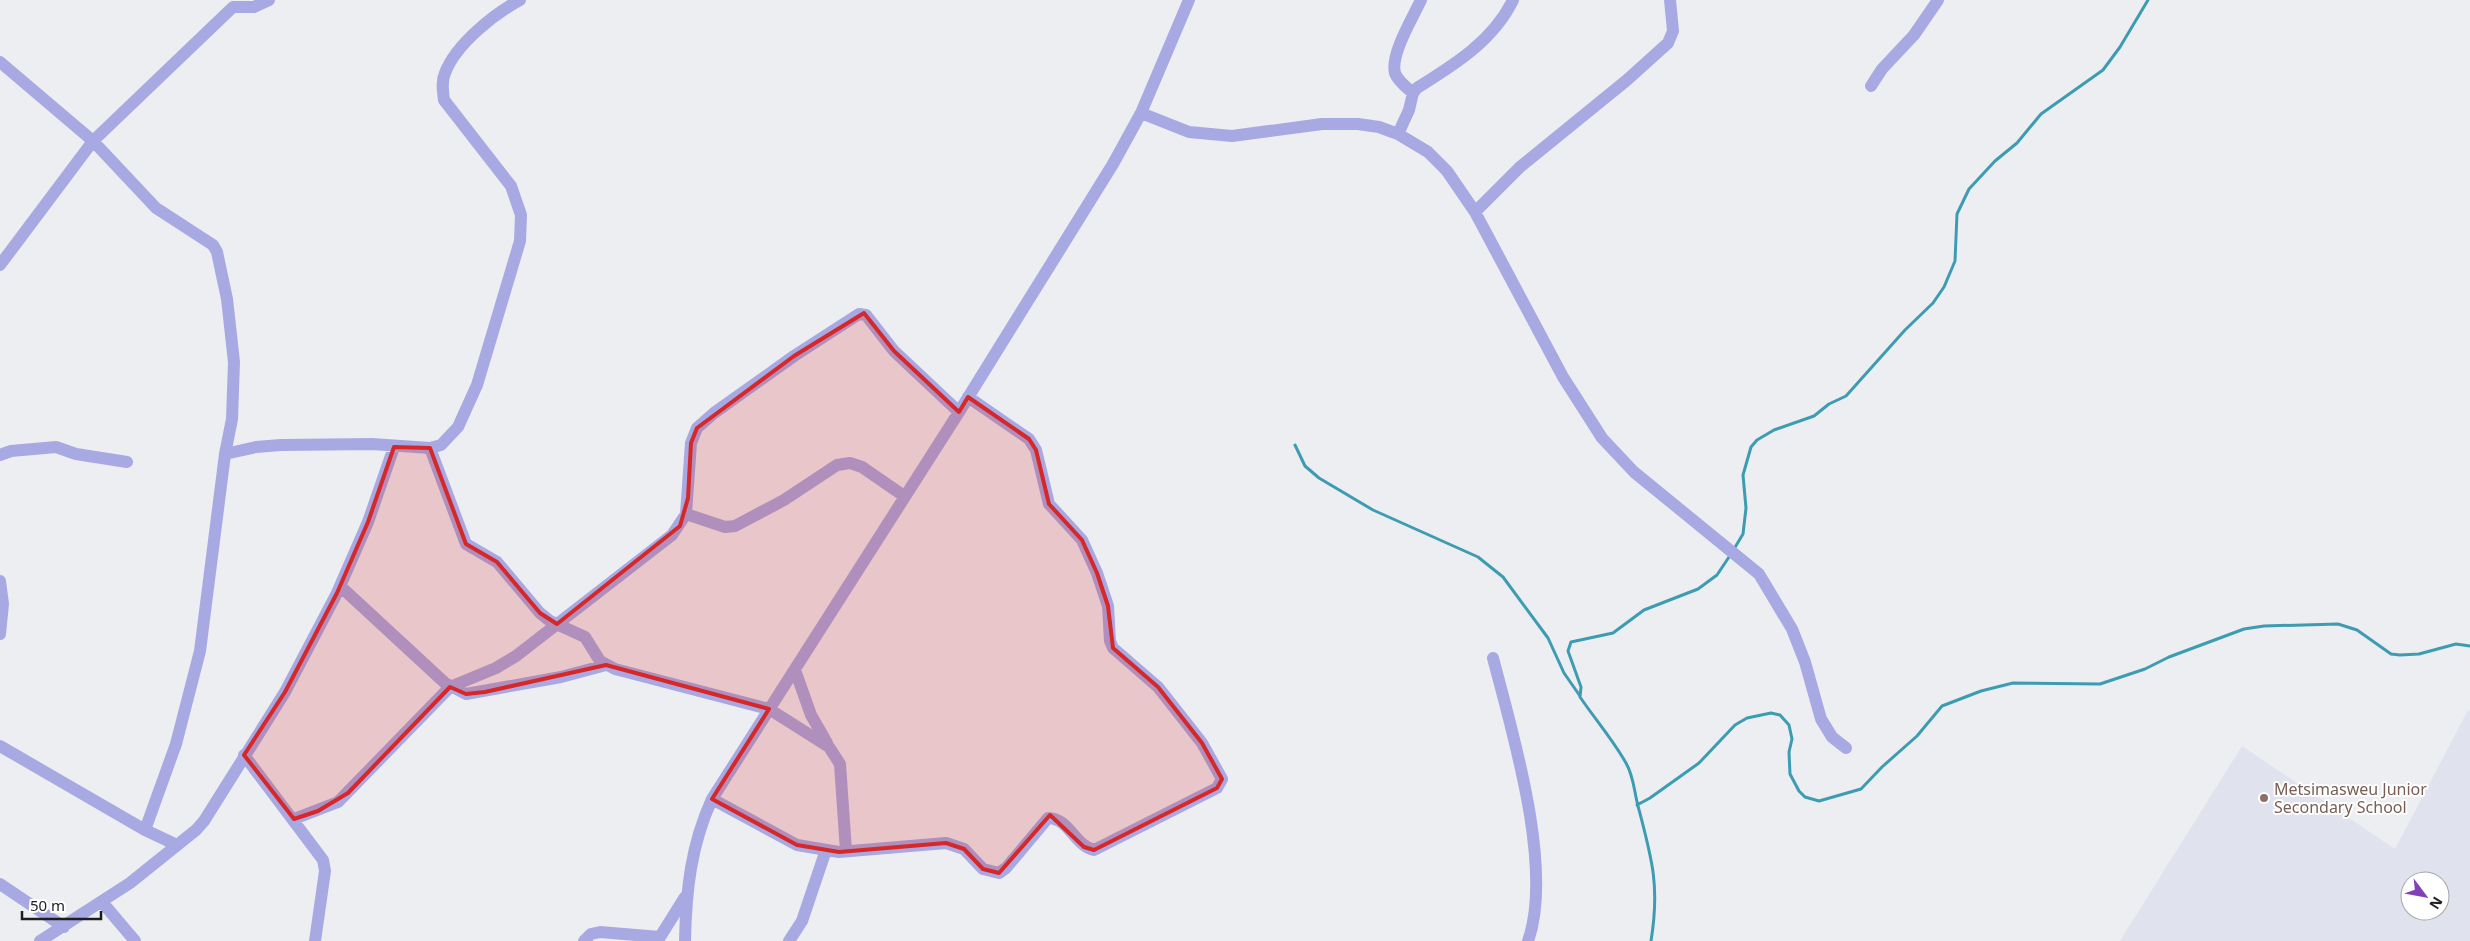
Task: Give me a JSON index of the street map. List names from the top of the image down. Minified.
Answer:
{"places":["Metsimasweu Junior Secondary School"],"scale_bar":"50 m","north":"bottom right"}
